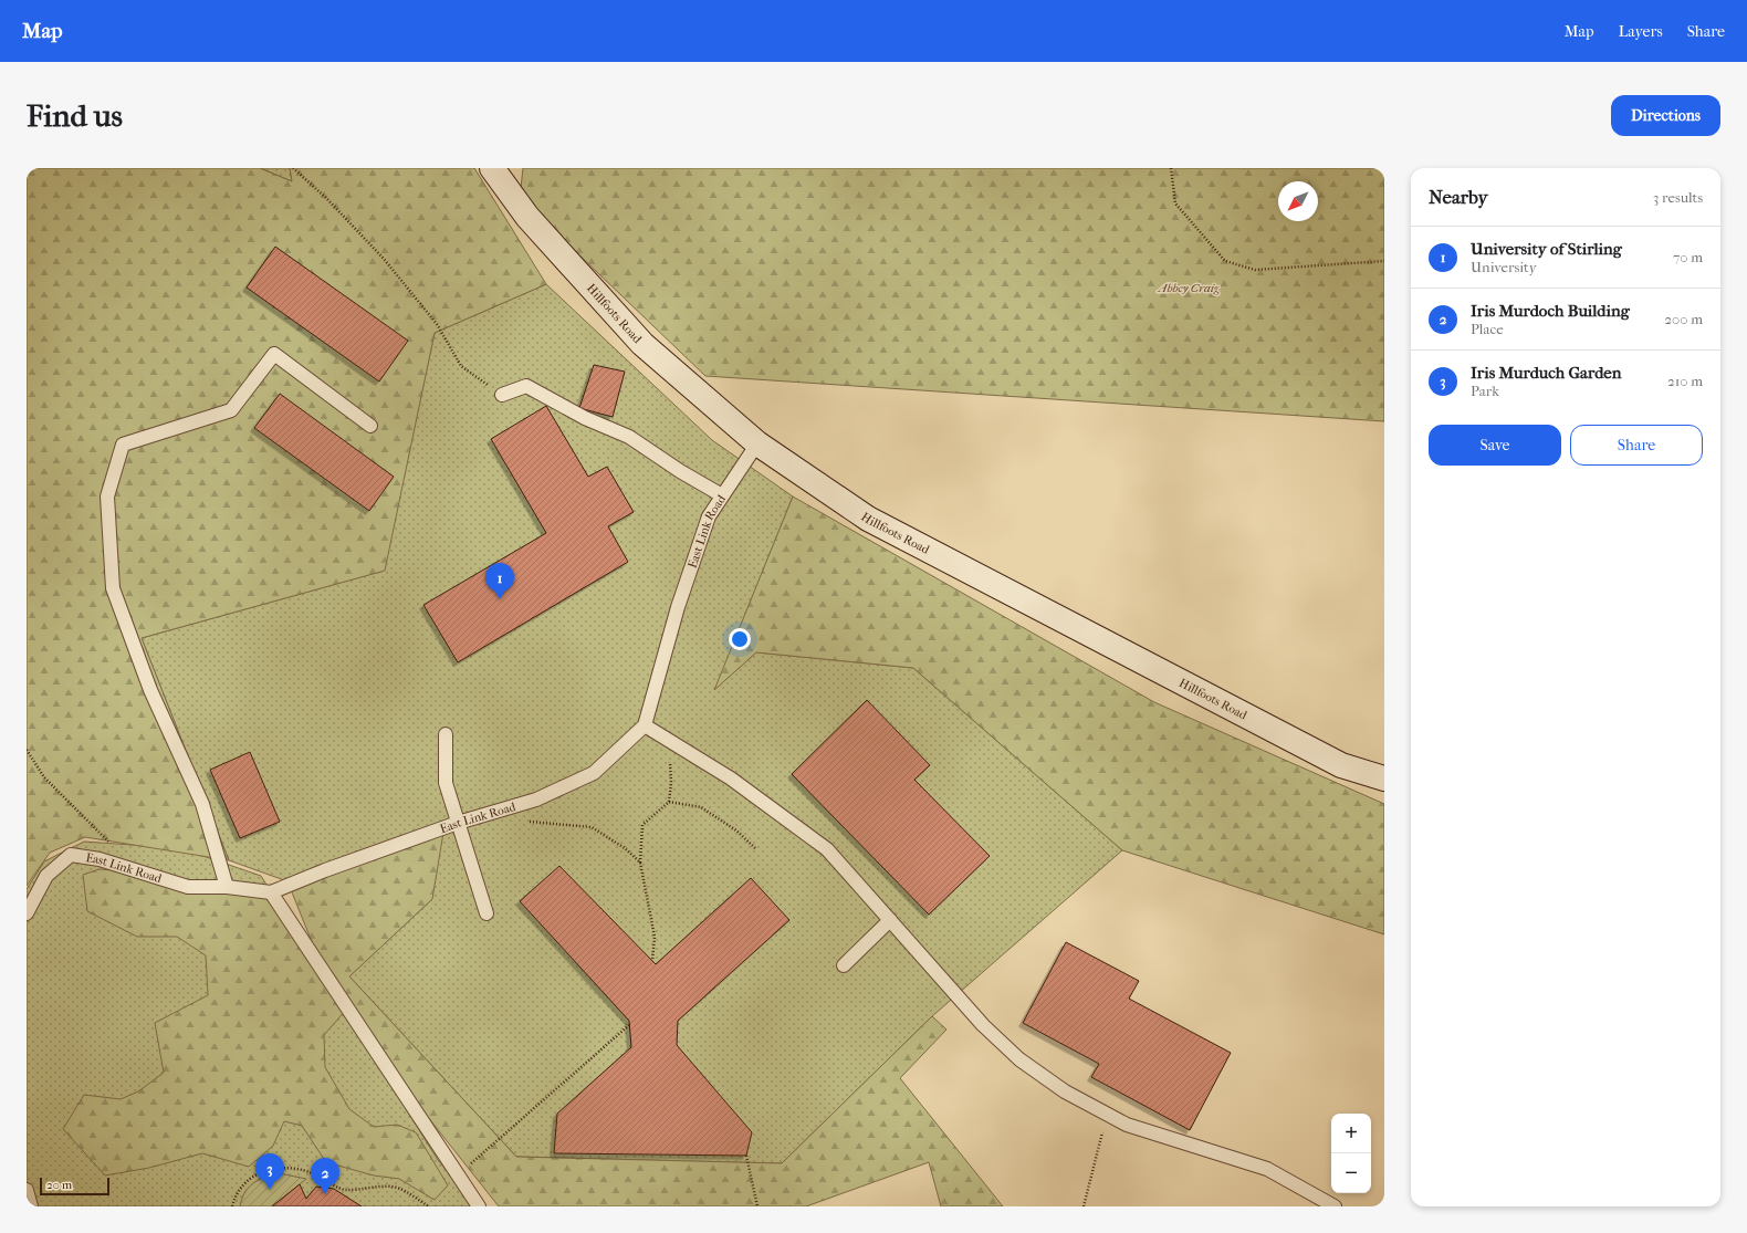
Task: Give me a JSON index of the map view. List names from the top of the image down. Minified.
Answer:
{"streets":{"main road":["Hillfoots Road"],"lane":["East Link Road"]},"crossings":[["Hillfoots Road","East Link Road"]],"parks":["Abbey Craig"],"scale_bar":"20 m","north":"bottom left","page":{"header":"Map","nav":["Map","Layers","Share"],"buttons":["Directions",["Save","Share"]],"title":"Find us","heading":["Nearby","3 results"],"list":[{"mark":"1","name":"University of Stirling","note":"University","value":"70 m"},{"mark":"2","name":"Iris Murdoch Building","note":"Place","value":"200 m"},{"mark":"3","name":"Iris Murduch Garden","note":"Park","value":"210 m"}],"pins":["1","3","2"],"map_buttons":["+","−"],"scale":"20 m"}}
